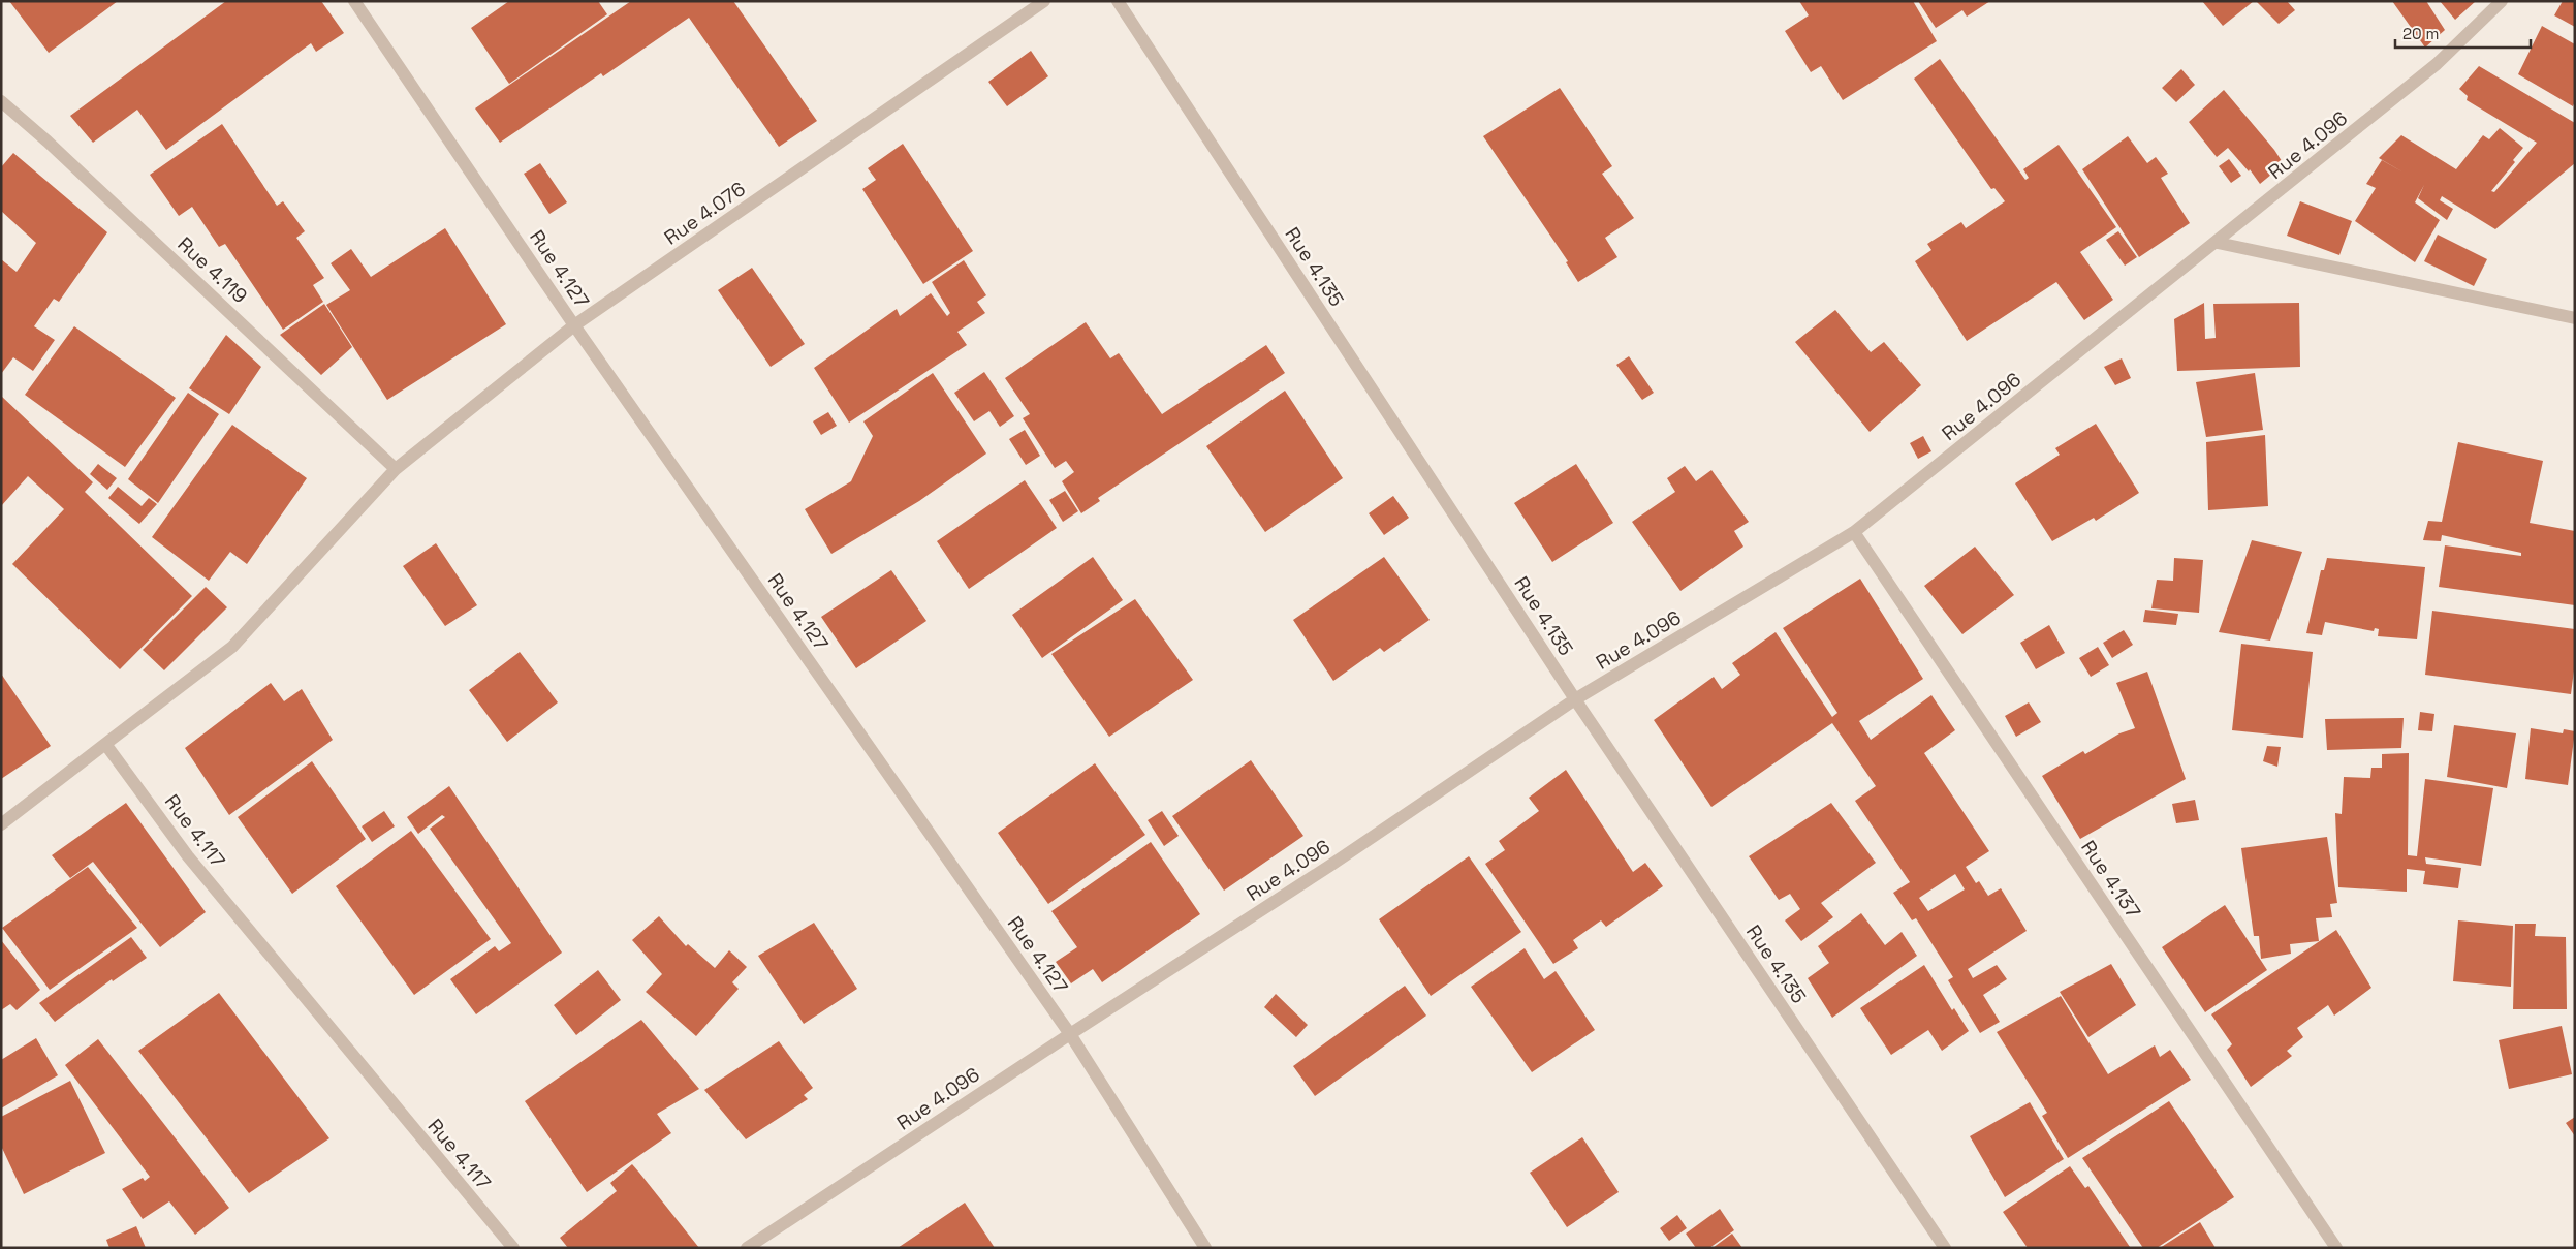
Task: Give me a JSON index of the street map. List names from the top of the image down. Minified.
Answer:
{"streets":{"street":["Rue 4.096","Rue 4.076","Rue 4.135","Rue 4.127","Rue 4.119","Rue 4.117","Rue 4.137"]},"crossings":[["Rue 4.096","Rue 4.135"],["Rue 4.096","Rue 4.127"],["Rue 4.096","Rue 4.137"],["Rue 4.076","Rue 4.127"],["Rue 4.076","Rue 4.119"]],"scale_bar":"20 m"}
